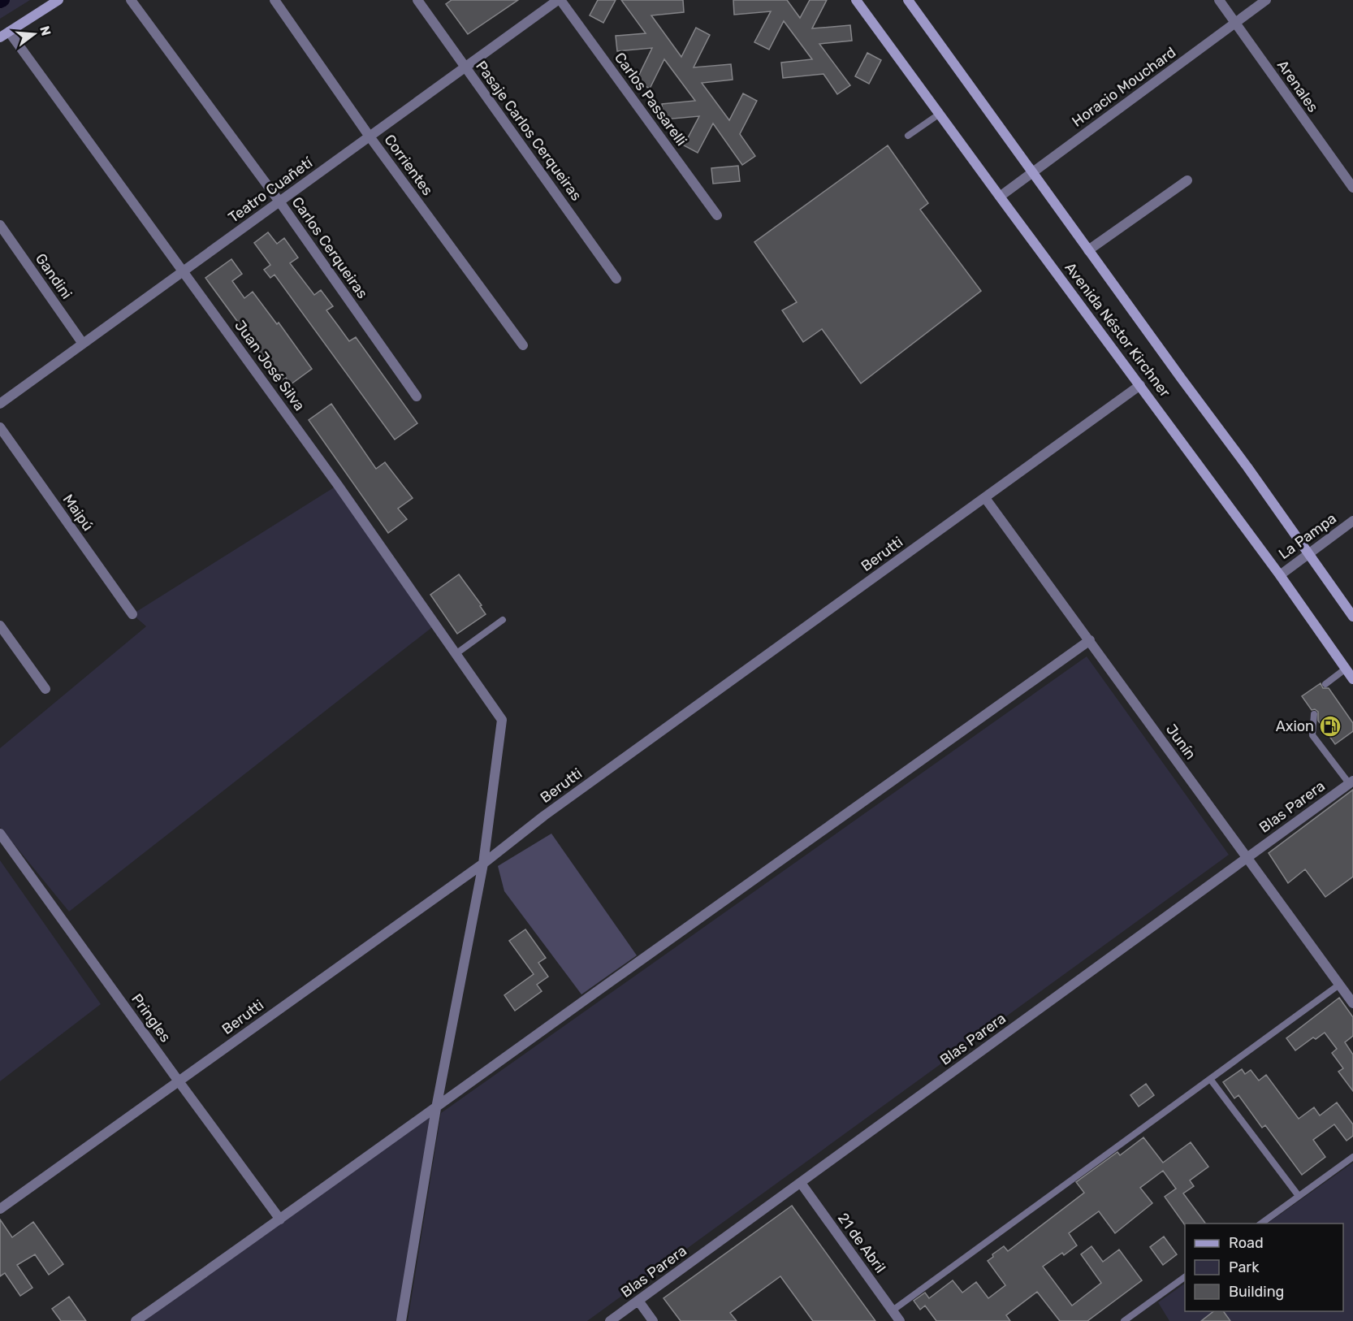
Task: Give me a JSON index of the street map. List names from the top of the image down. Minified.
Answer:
{"streets":{"main road":["Avenida Néstor Kirchner"],"street":["Arenales","Horacio Mouchard","Carlos Passarelli","Pasaje Carlos Cerqueiras","Corrientes","Teatro Cuañetí","Carlos Cerqueiras","Gandini","Juan José Silva","Maipú","La Pampa","Berutti","Junín","Blas Parera","Pringles","21 de Abril"]},"crossings":[["Arenales","Horacio Mouchard"],["Horacio Mouchard","Avenida Néstor Kirchner"],["Carlos Passarelli","Teatro Cuañetí"],["Pasaje Carlos Cerqueiras","Teatro Cuañetí"],["Corrientes","Teatro Cuañetí"],["Teatro Cuañetí","Carlos Cerqueiras"],["Teatro Cuañetí","Gandini"],["Teatro Cuañetí","Juan José Silva"],["Avenida Néstor Kirchner","La Pampa"],["Avenida Néstor Kirchner","Berutti"],["Juan José Silva","Berutti"],["Berutti","Junín"],["Berutti","Pringles"],["Junín","Blas Parera"],["Blas Parera","21 de Abril"]],"places":{"fuel station":["Axion"]},"legend":["Road","Park","Building"],"north":"right"}
